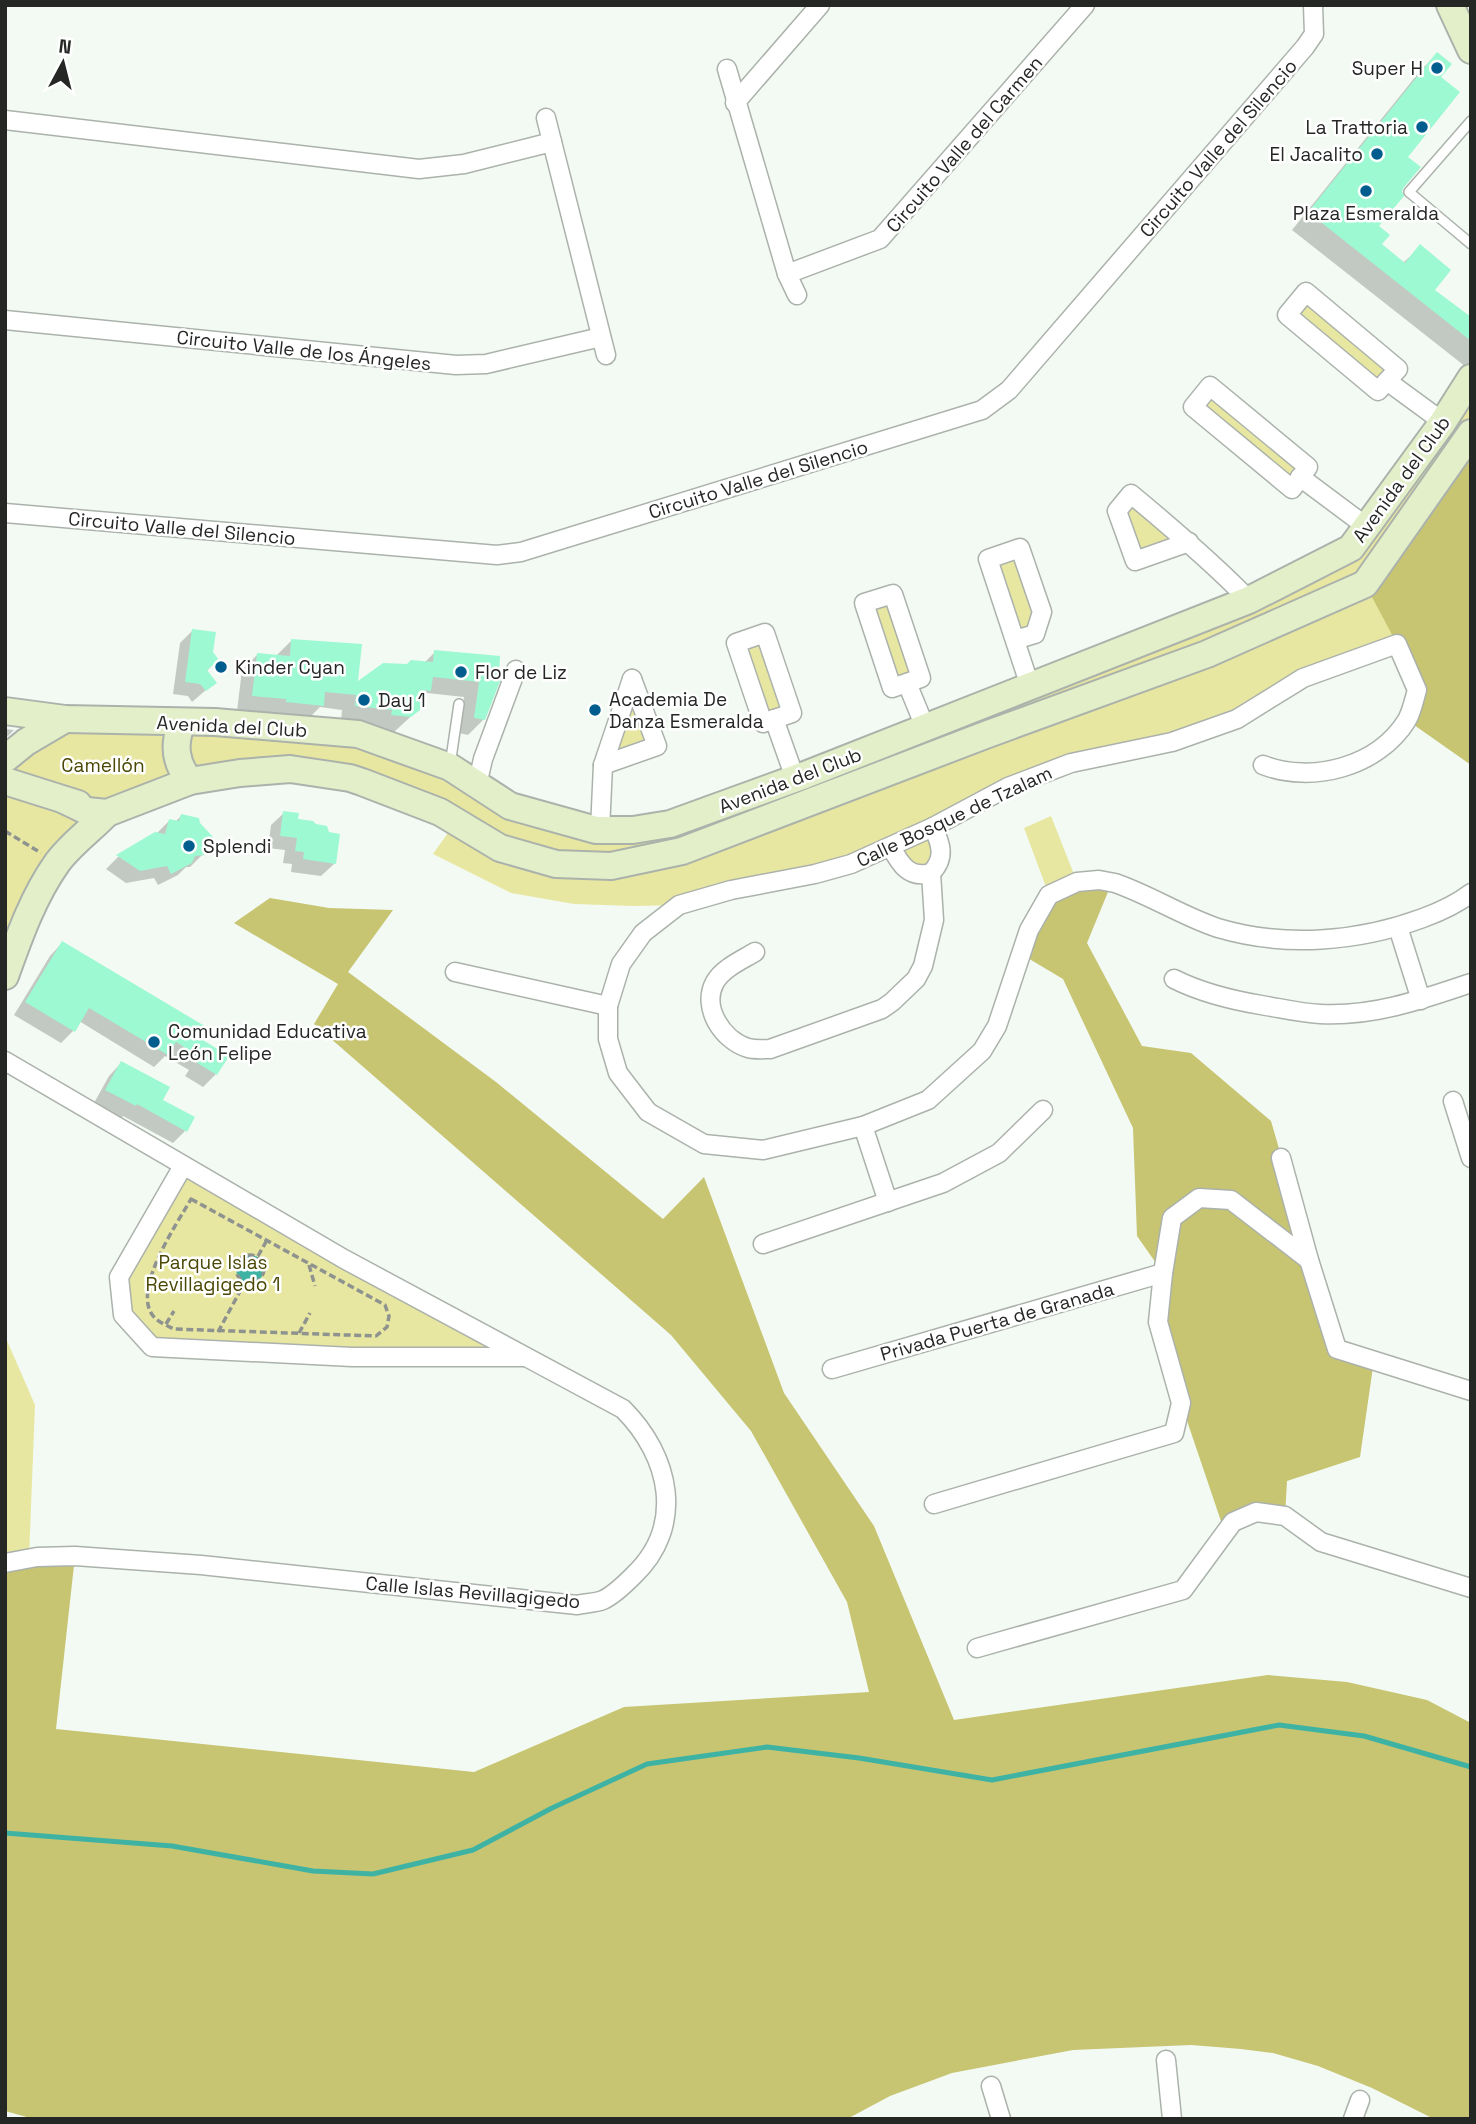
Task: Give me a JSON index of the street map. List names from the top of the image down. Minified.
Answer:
{"streets":{"street":["Circuito Valle del Carmen","Circuito Valle del Silencio","Circuito Valle de los Ángeles","Avenida del Club","Calle Bosque de Tzalam","Privada Puerta de Granada","Calle Islas Revillagigedo"]},"parks":["Camellón","Parque Islas Revillagigedo 1"],"places":["Super H","La Trattoria","El Jacalito","Plaza Esmeralda","Kinder Cyan","Flor de Liz","Day 1","Academia De Danza Esmeralda","Splendi","Comunidad Educativa León Felipe"],"north":"top"}
